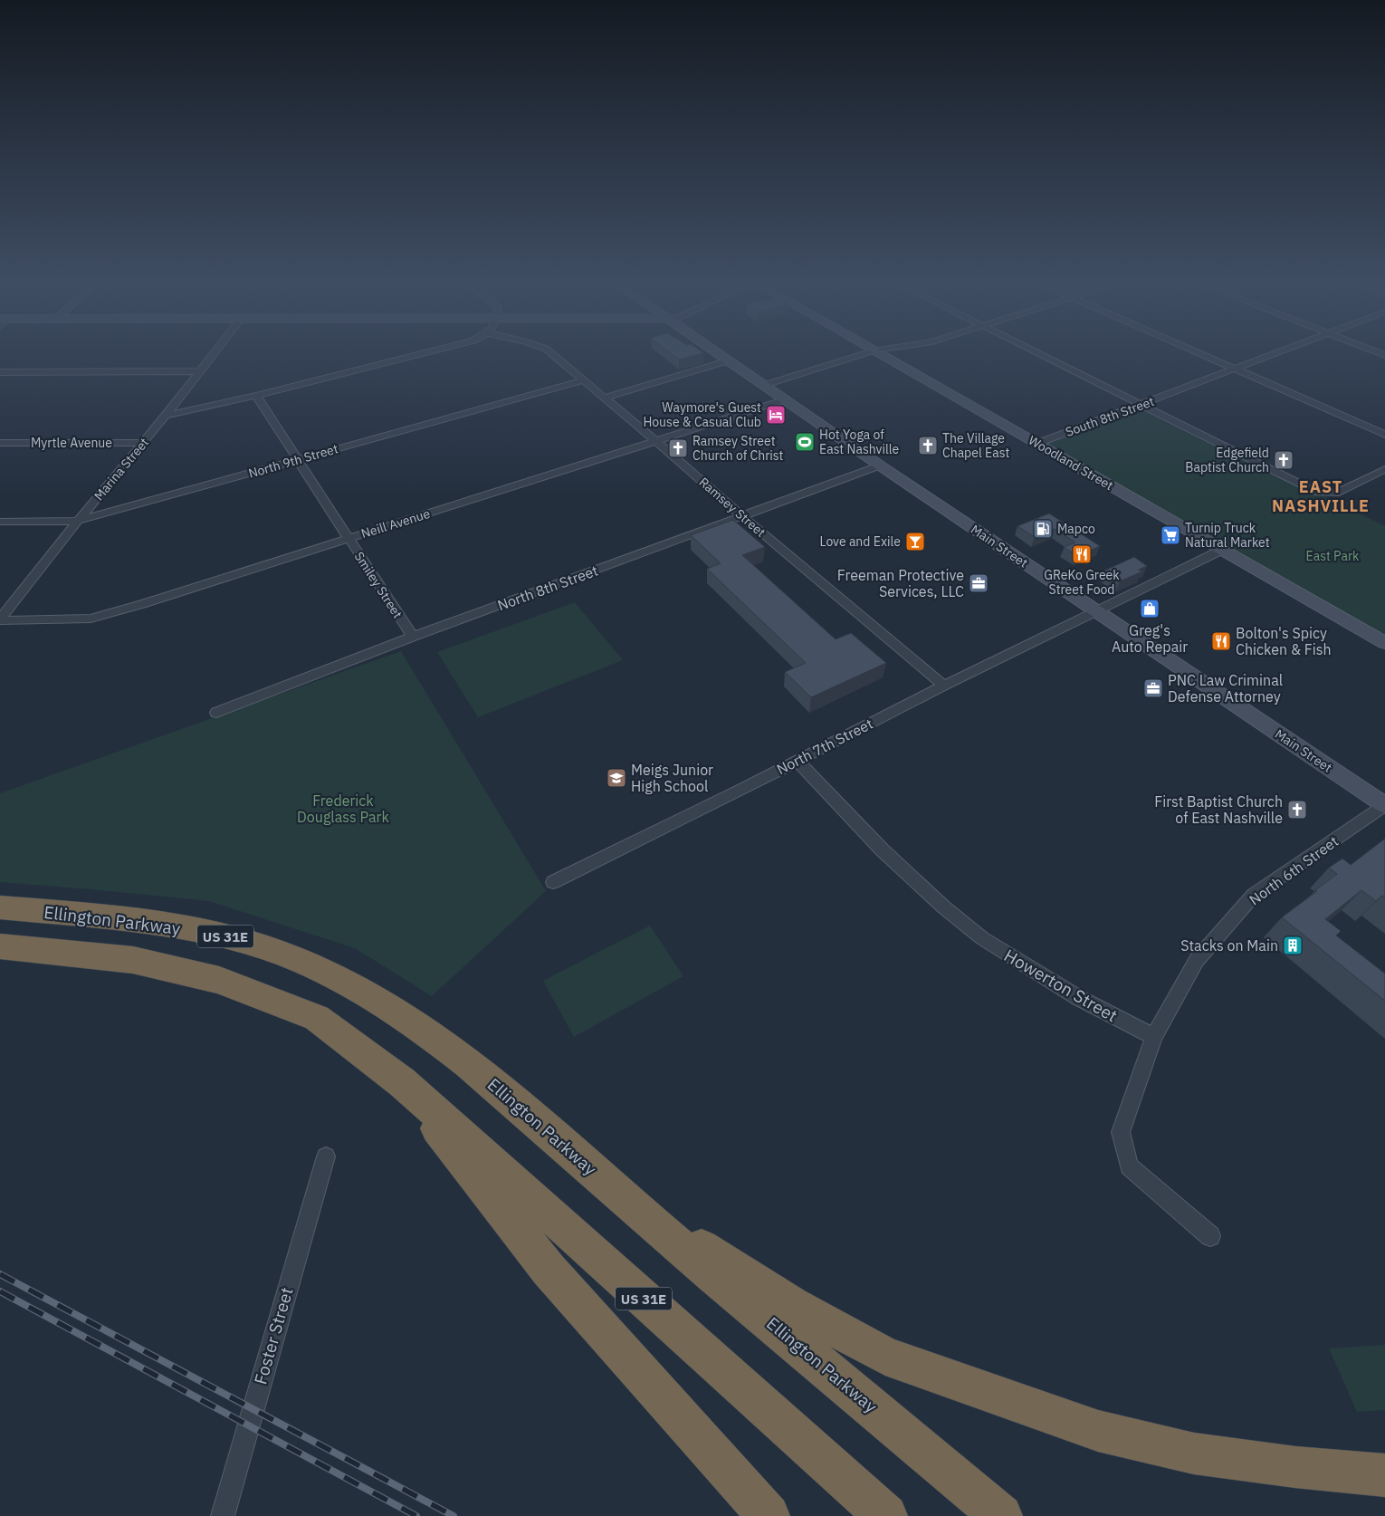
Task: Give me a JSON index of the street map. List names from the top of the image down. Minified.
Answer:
{"streets":{"highway":["Ellington Parkway","US 31E"],"street":["South 8th Street","Myrtle Avenue","North 9th Street","Woodland Street","Marina Street","Ramsey Street","Neill Avenue","Main Street","Smiley Street","North 8th Street","North 7th Street","North 6th Street","Howerton Street","Foster Street"]},"crossings":[["South 8th Street","Woodland Street"],["Myrtle Avenue","Marina Street"],["North 9th Street","Marina Street"],["North 9th Street","Ramsey Street"],["North 9th Street","Smiley Street"],["Woodland Street","North 7th Street"],["Marina Street","Neill Avenue"],["Ramsey Street","Neill Avenue"],["Ramsey Street","North 8th Street"],["Ramsey Street","North 7th Street"],["Neill Avenue","Main Street"],["Neill Avenue","Smiley Street"],["Main Street","North 8th Street"],["Main Street","North 7th Street"],["Main Street","North 6th Street"],["Smiley Street","North 8th Street"],["North 7th Street","Howerton Street"],["North 6th Street","Howerton Street"]],"districts":["EAST NASHVILLE"],"parks":["East Park","Frederick Douglass Park"],"places":{"hotel":["Waymore's Guest House & Casual Club"],"sports":["Hot Yoga of East Nashville"],"church":["The Village Chapel East","Ramsey Street Church of Christ","Edgefield Baptist Church","First Baptist Church of East Nashville"],"fuel station":["Mapco"],"supermarket":["Turnip Truck Natural Market"],"bar":["Love and Exile"],"restaurant":["GReKo Greek Street Food","Bolton's Spicy Chicken & Fish"],"office":["Freeman Protective Services, LLC","PNC Law Criminal Defense Attorney"],"shop":["Greg's Auto Repair"],"school or university":["Meigs Junior High School"],"building":["Stacks on Main"]}}
